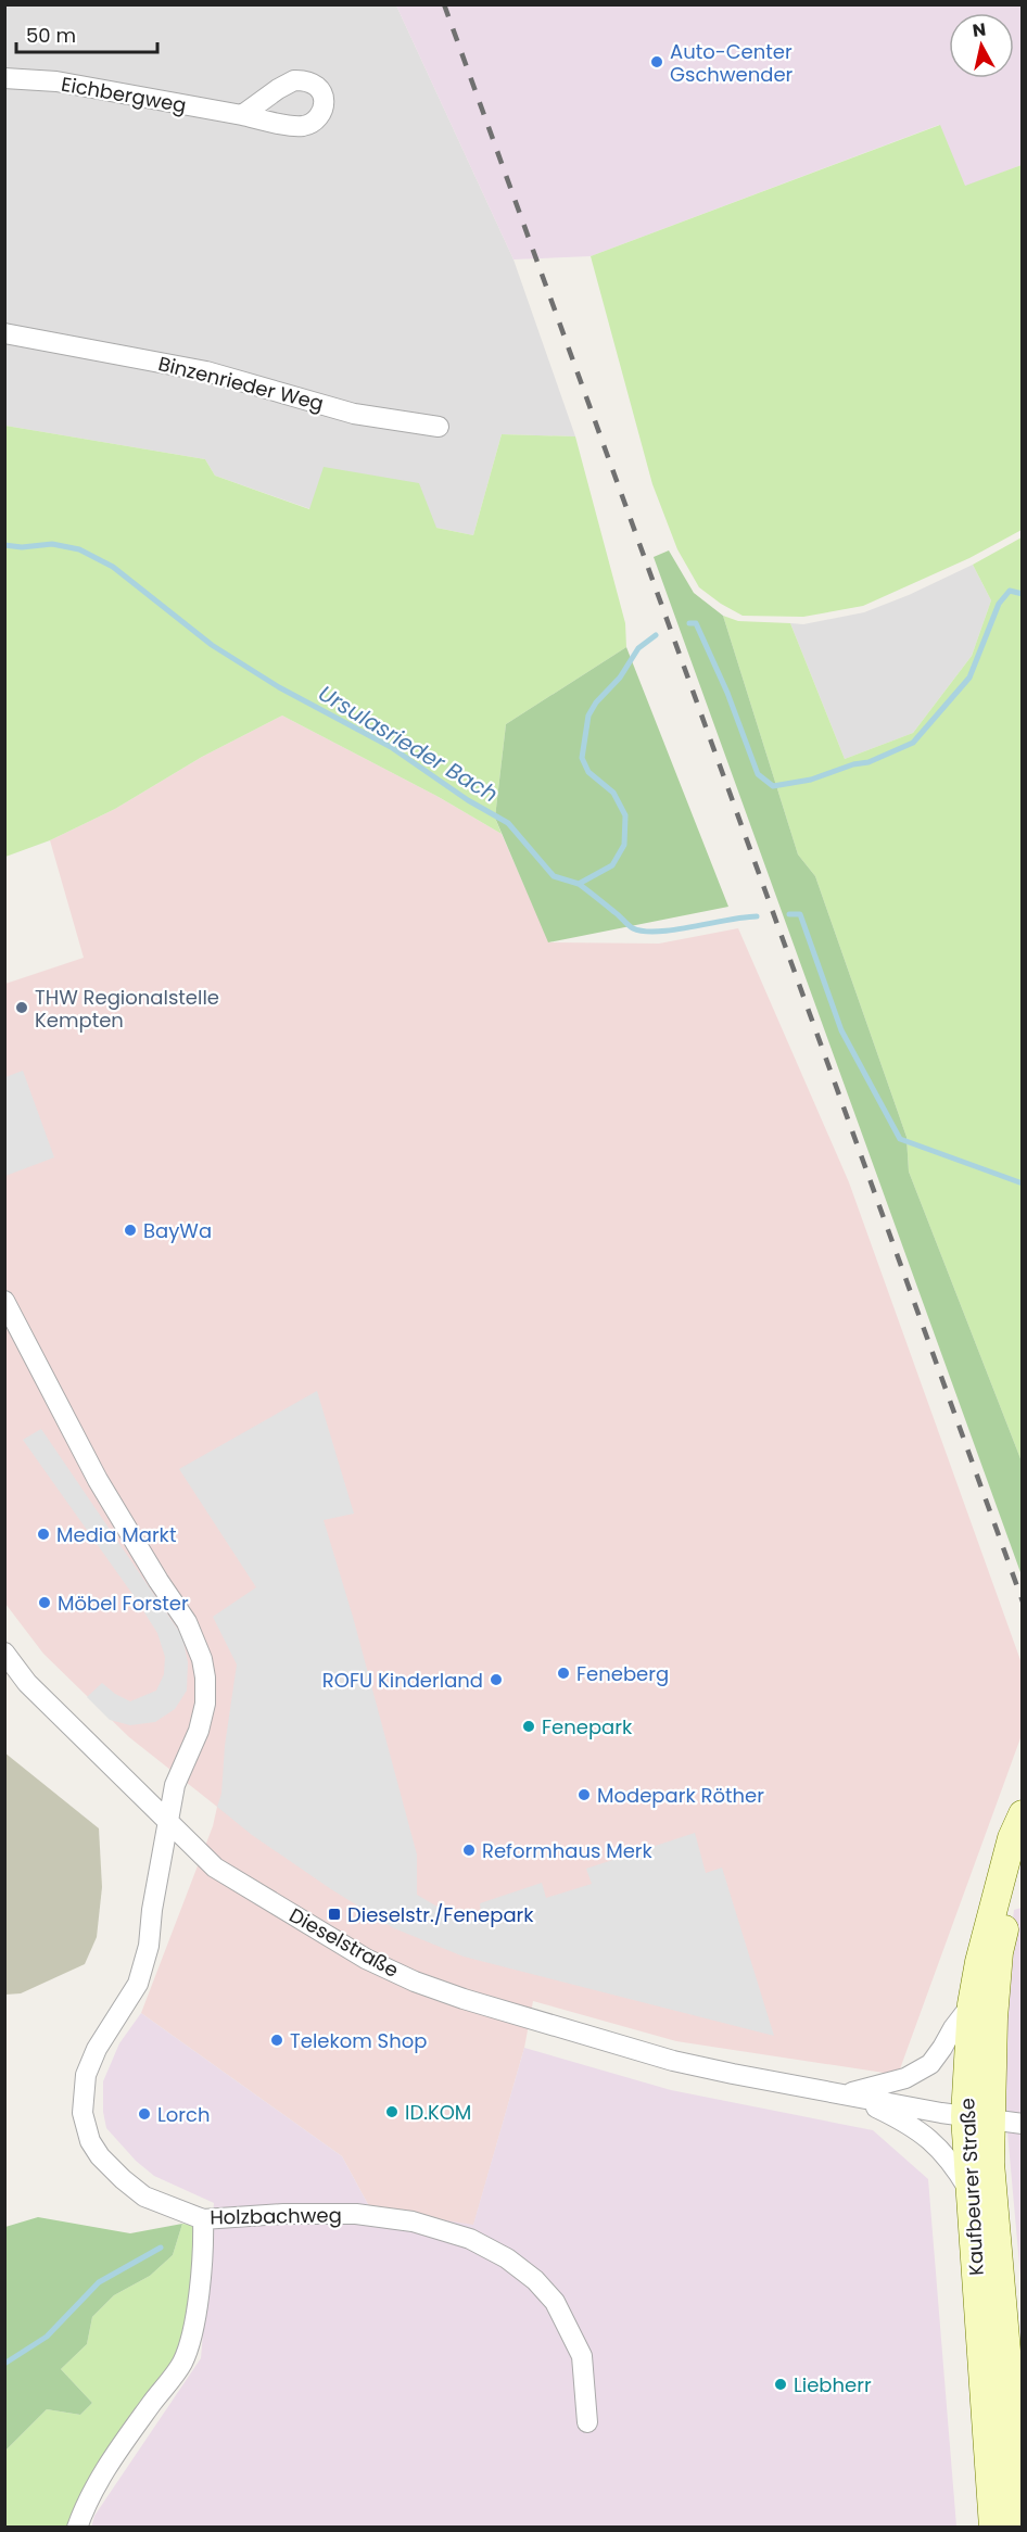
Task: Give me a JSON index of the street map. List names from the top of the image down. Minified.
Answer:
{"streets":{"main road":["Kaufbeurer Straße"],"street":["Eichbergweg","Binzenrieder Weg","Dieselstraße","Holzbachweg"]},"crossings":[["Dieselstraße","Kaufbeurer Straße"],["Dieselstraße","Holzbachweg"]],"water":["Ursulasrieder Bach"],"places":{"other":["Auto-Center Gschwender","THW Regionalstelle Kempten","BayWa","Media Markt","Möbel Forster","Feneberg","ROFU Kinderland","Fenepark","Modepark Röther","Reformhaus Merk","Telekom Shop","ID.KOM","Lorch","Liebherr"],"transit":["Dieselstr./Fenepark"]},"scale_bar":"50 m","north":"top"}
